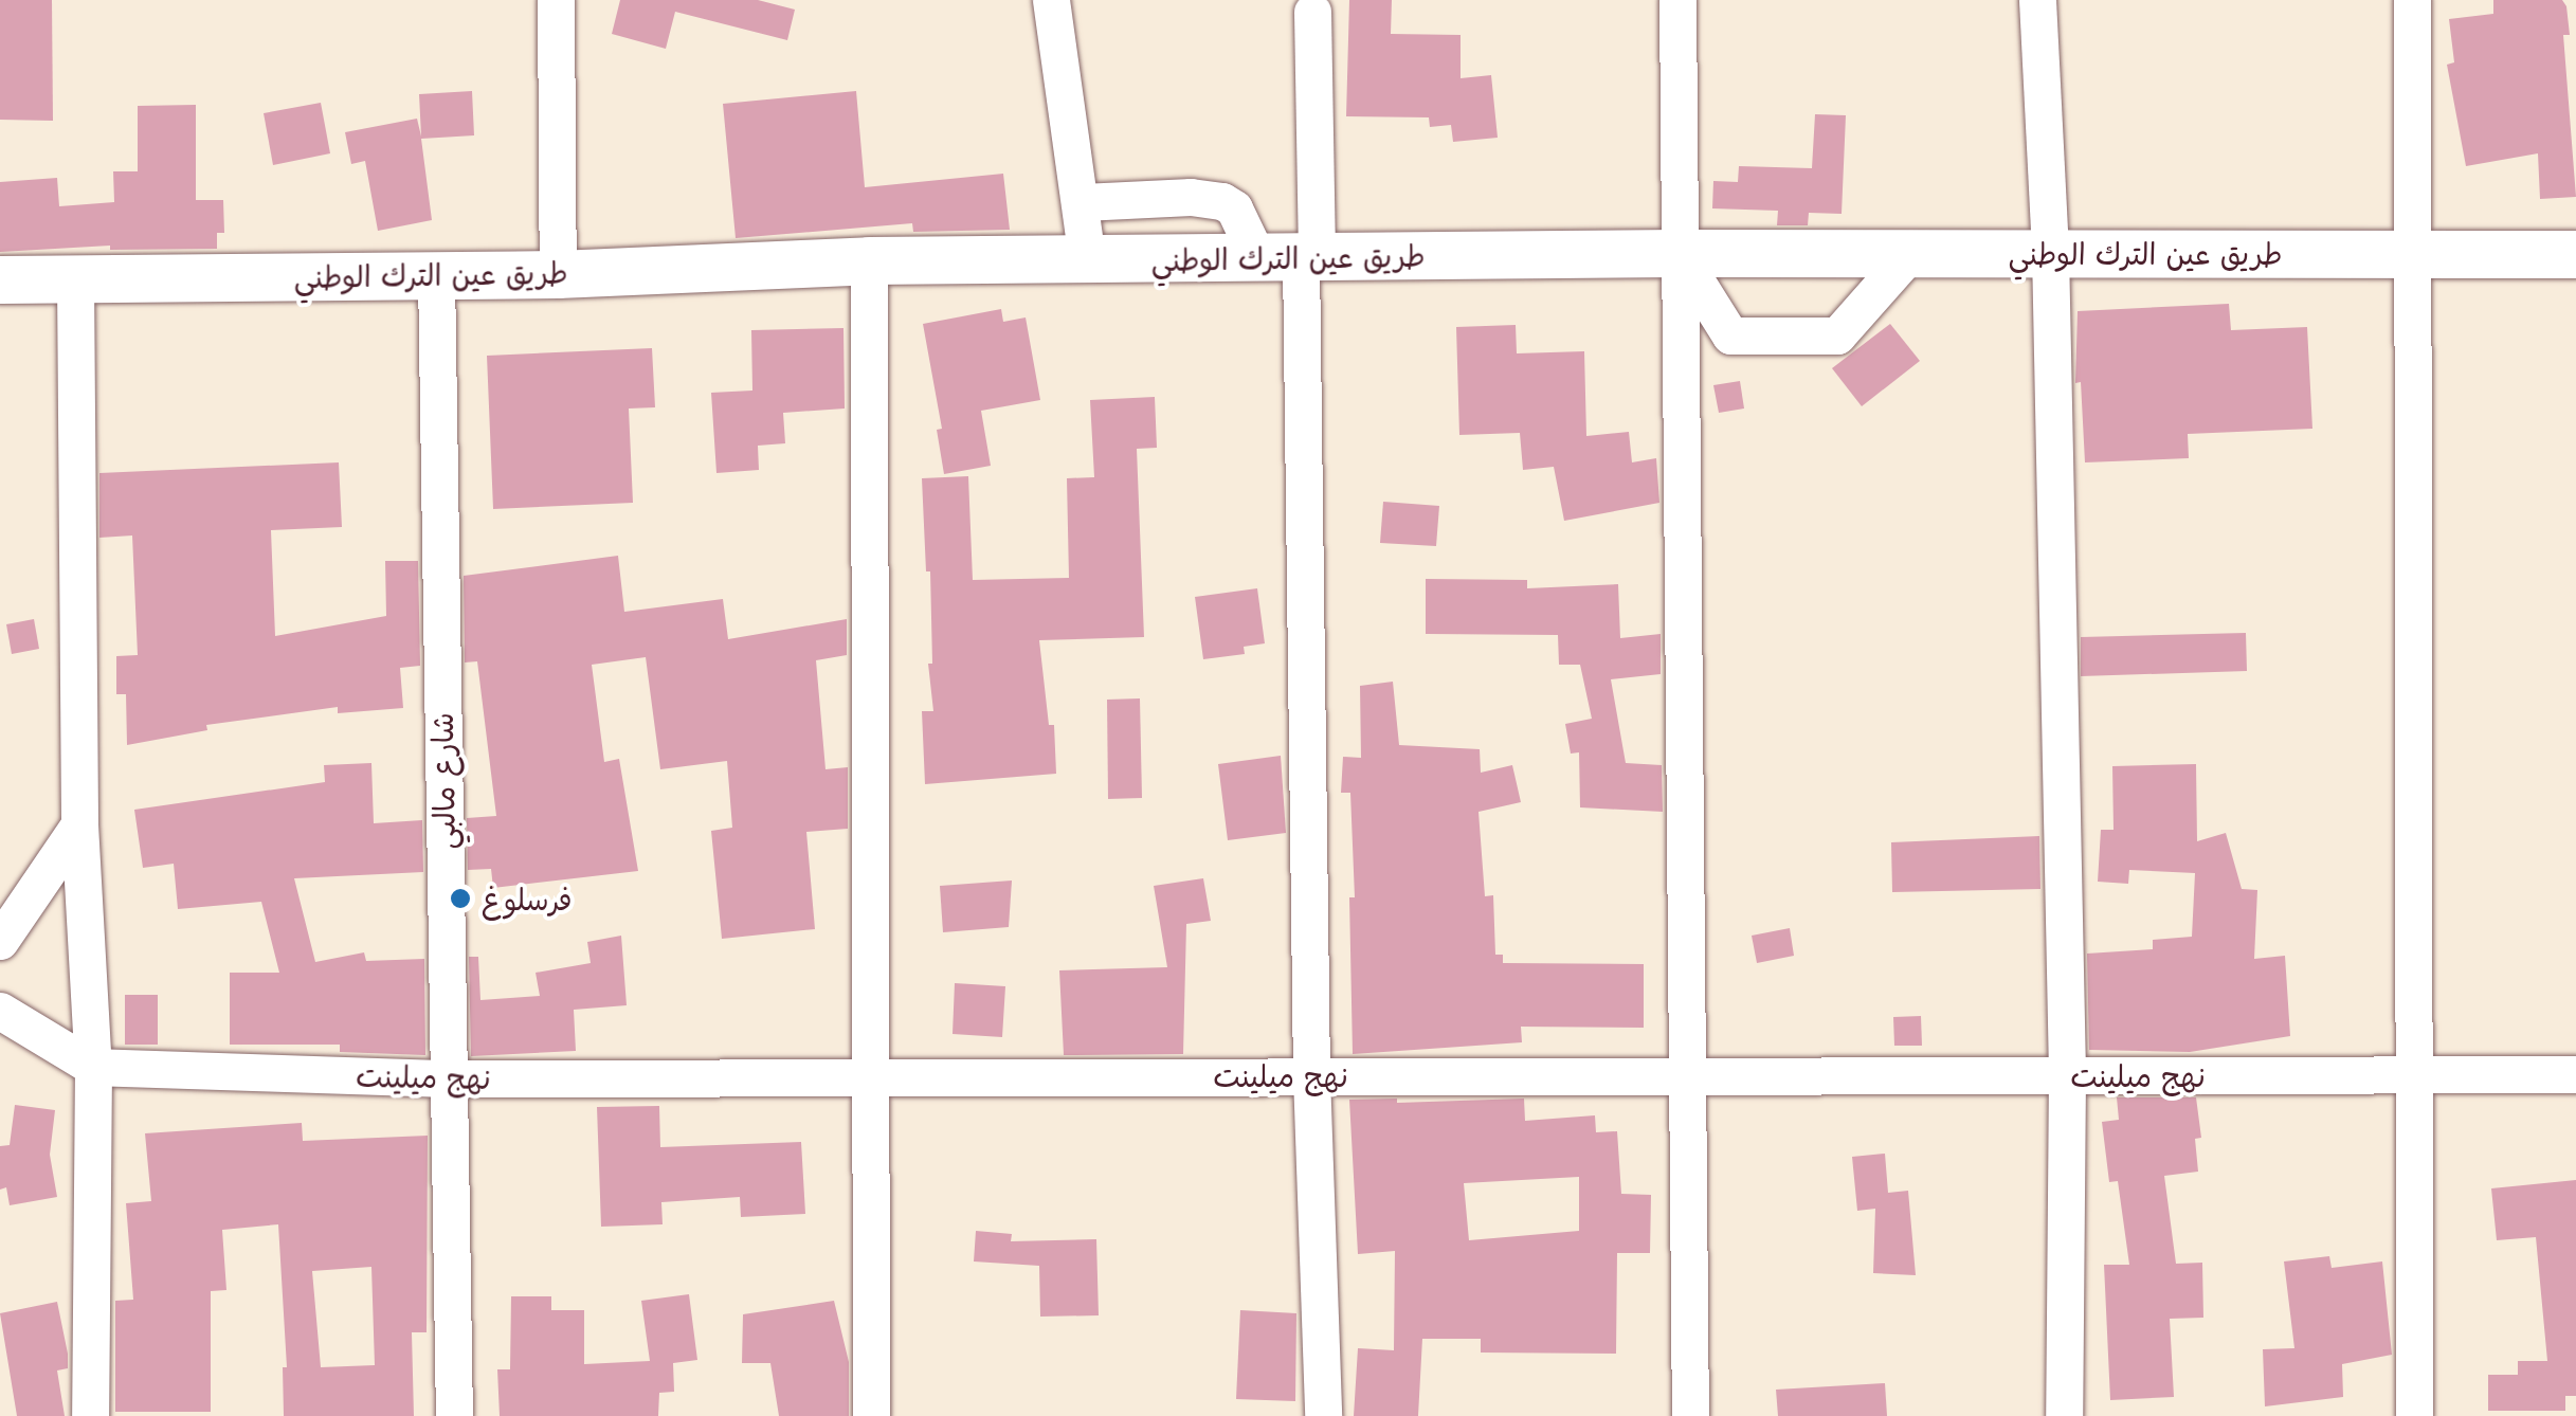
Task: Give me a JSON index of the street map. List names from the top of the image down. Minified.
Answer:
{"streets":{"main road":["طريق عين الترك الوطني"],"street":["شارع مالبي","نهج ميلينت"]},"crossings":[["طريق عين الترك الوطني","شارع مالبي"],["شارع مالبي","نهج ميلينت"]],"places":["فرسلوغ"]}
